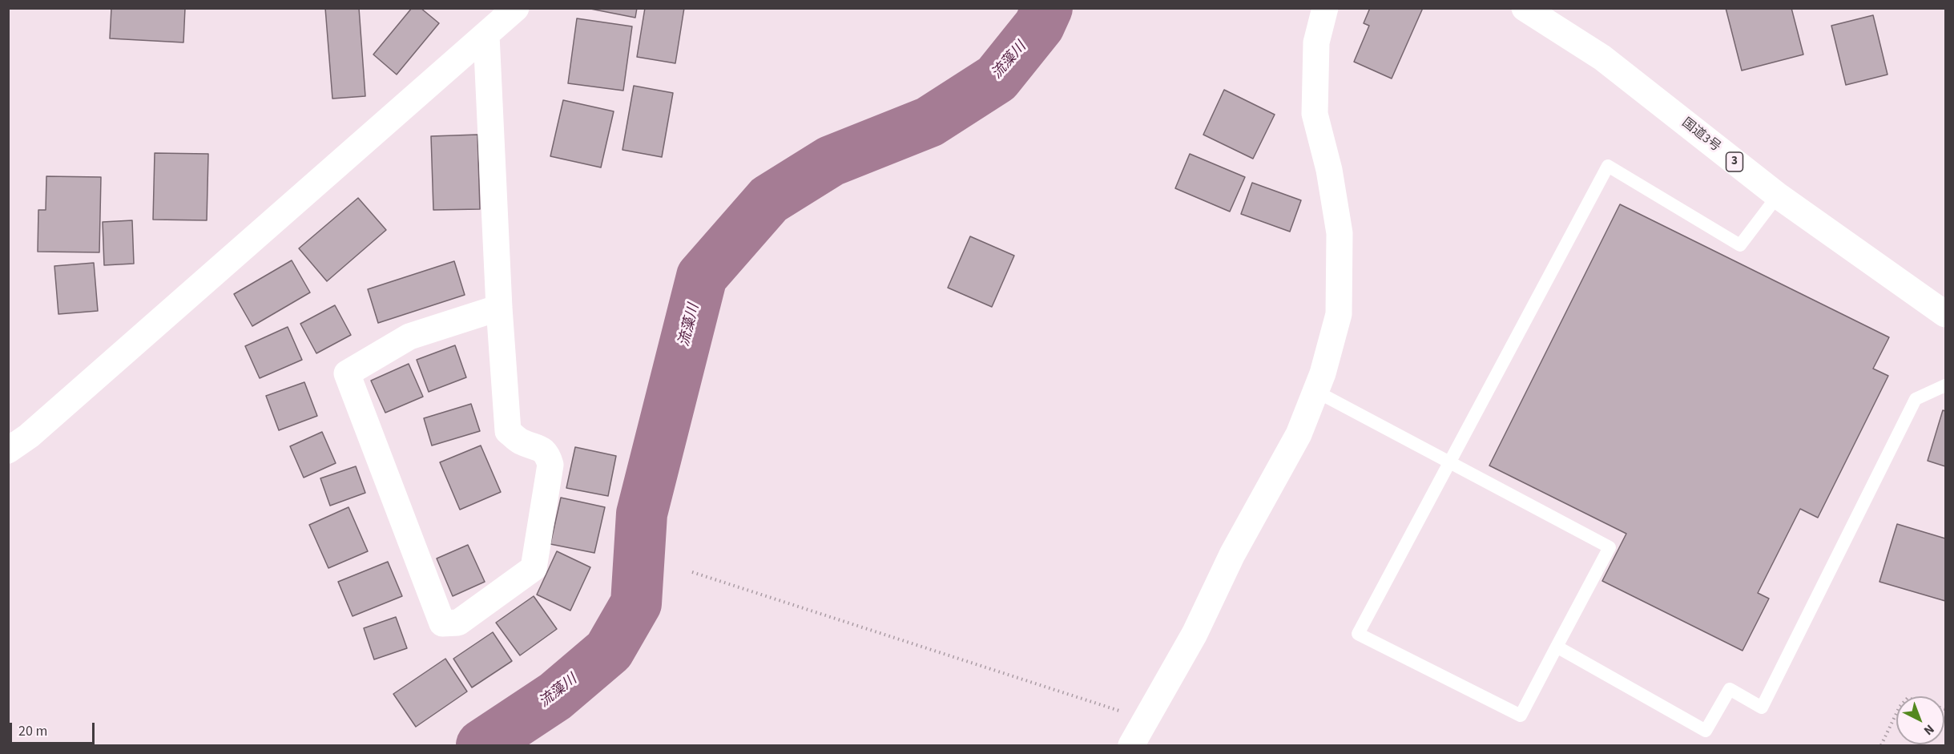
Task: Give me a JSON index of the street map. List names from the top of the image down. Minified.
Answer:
{"streets":{"main road":["国道3号","3"]},"water":["流藻川"],"scale_bar":"20 m","north":"bottom right"}
